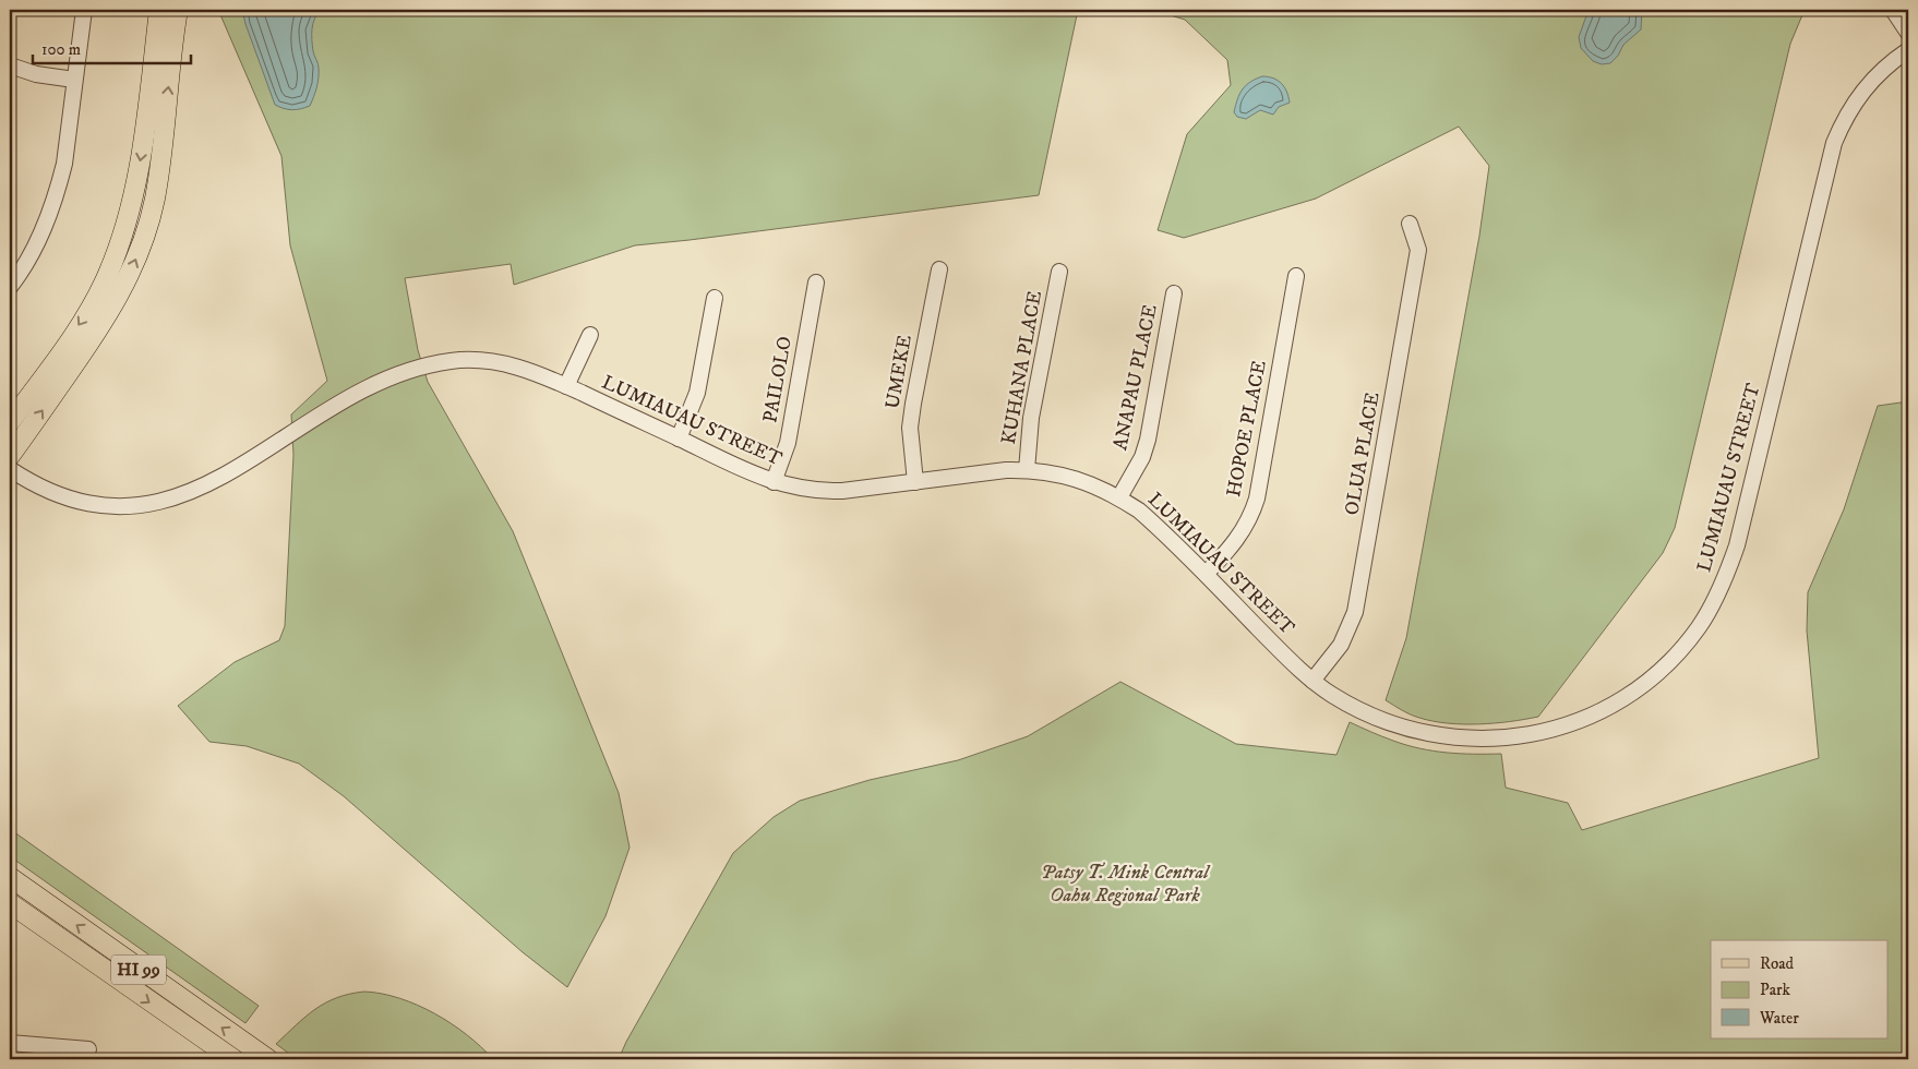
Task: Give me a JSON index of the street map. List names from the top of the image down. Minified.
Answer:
{"streets":{"main road":["HI 99"],"street":["KUHANA PLACE","UMEKE","ANAPAU PLACE","PAILOLO","LUMIAUAU STREET","HOPOE PLACE","OLUA PLACE"]},"crossings":[["KUHANA PLACE","LUMIAUAU STREET"],["UMEKE","LUMIAUAU STREET"],["ANAPAU PLACE","LUMIAUAU STREET"],["PAILOLO","LUMIAUAU STREET"],["LUMIAUAU STREET","HOPOE PLACE"],["LUMIAUAU STREET","OLUA PLACE"]],"parks":["Patsy T. Mink Central Oahu Regional Park"],"legend":["Road","Park","Water"],"scale_bar":"100 m"}
